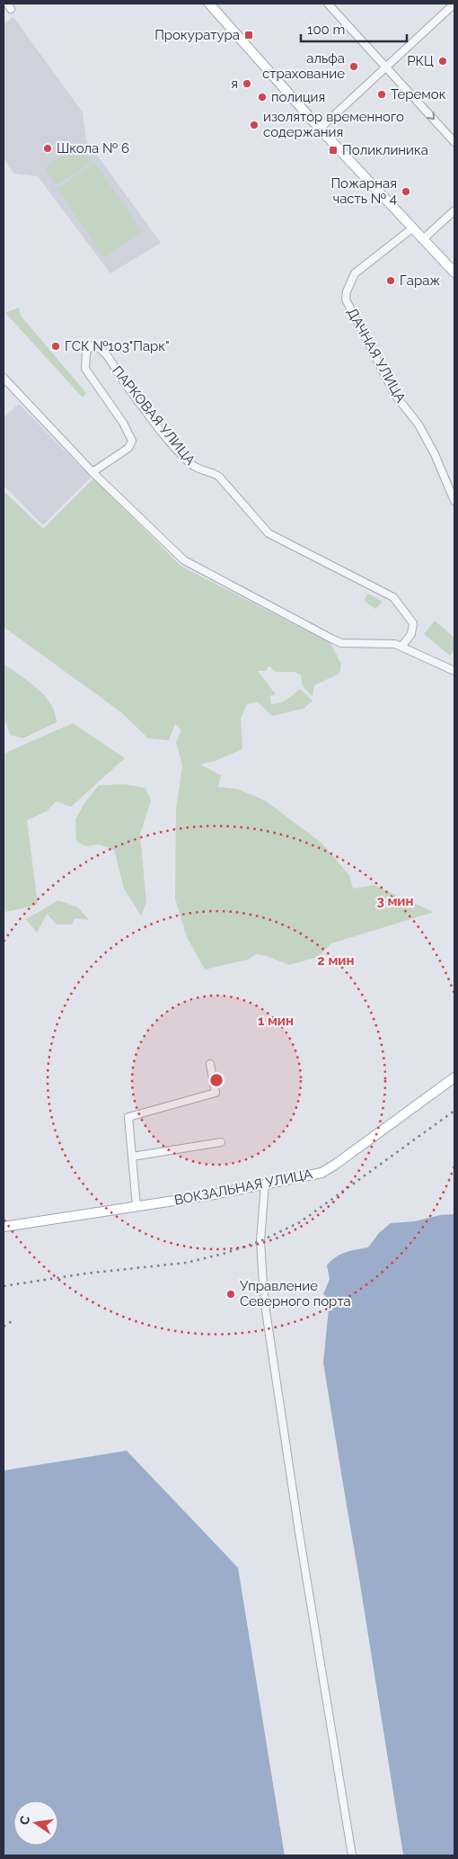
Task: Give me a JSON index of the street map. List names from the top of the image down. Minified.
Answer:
{"streets":{"main road":["ВОКЗАЛЬНАЯ УЛИЦА"],"street":["ДАЧНАЯ УЛИЦА","ПАРКОВАЯ УЛИЦА"]},"places":{"transit":["Прокуратура","Поликлиника"],"other":["РКЦ","альфа страхование","я","Теремок","полиция","изолятор временного содержания","Школа № 6","Пожарная часть № 4","Гараж","ГСК №103\"Парк\"","Управление Северного порта"]},"scale_bar":"100 m","north":"left","rings":["3 мин","2 мин","1 мин"]}
